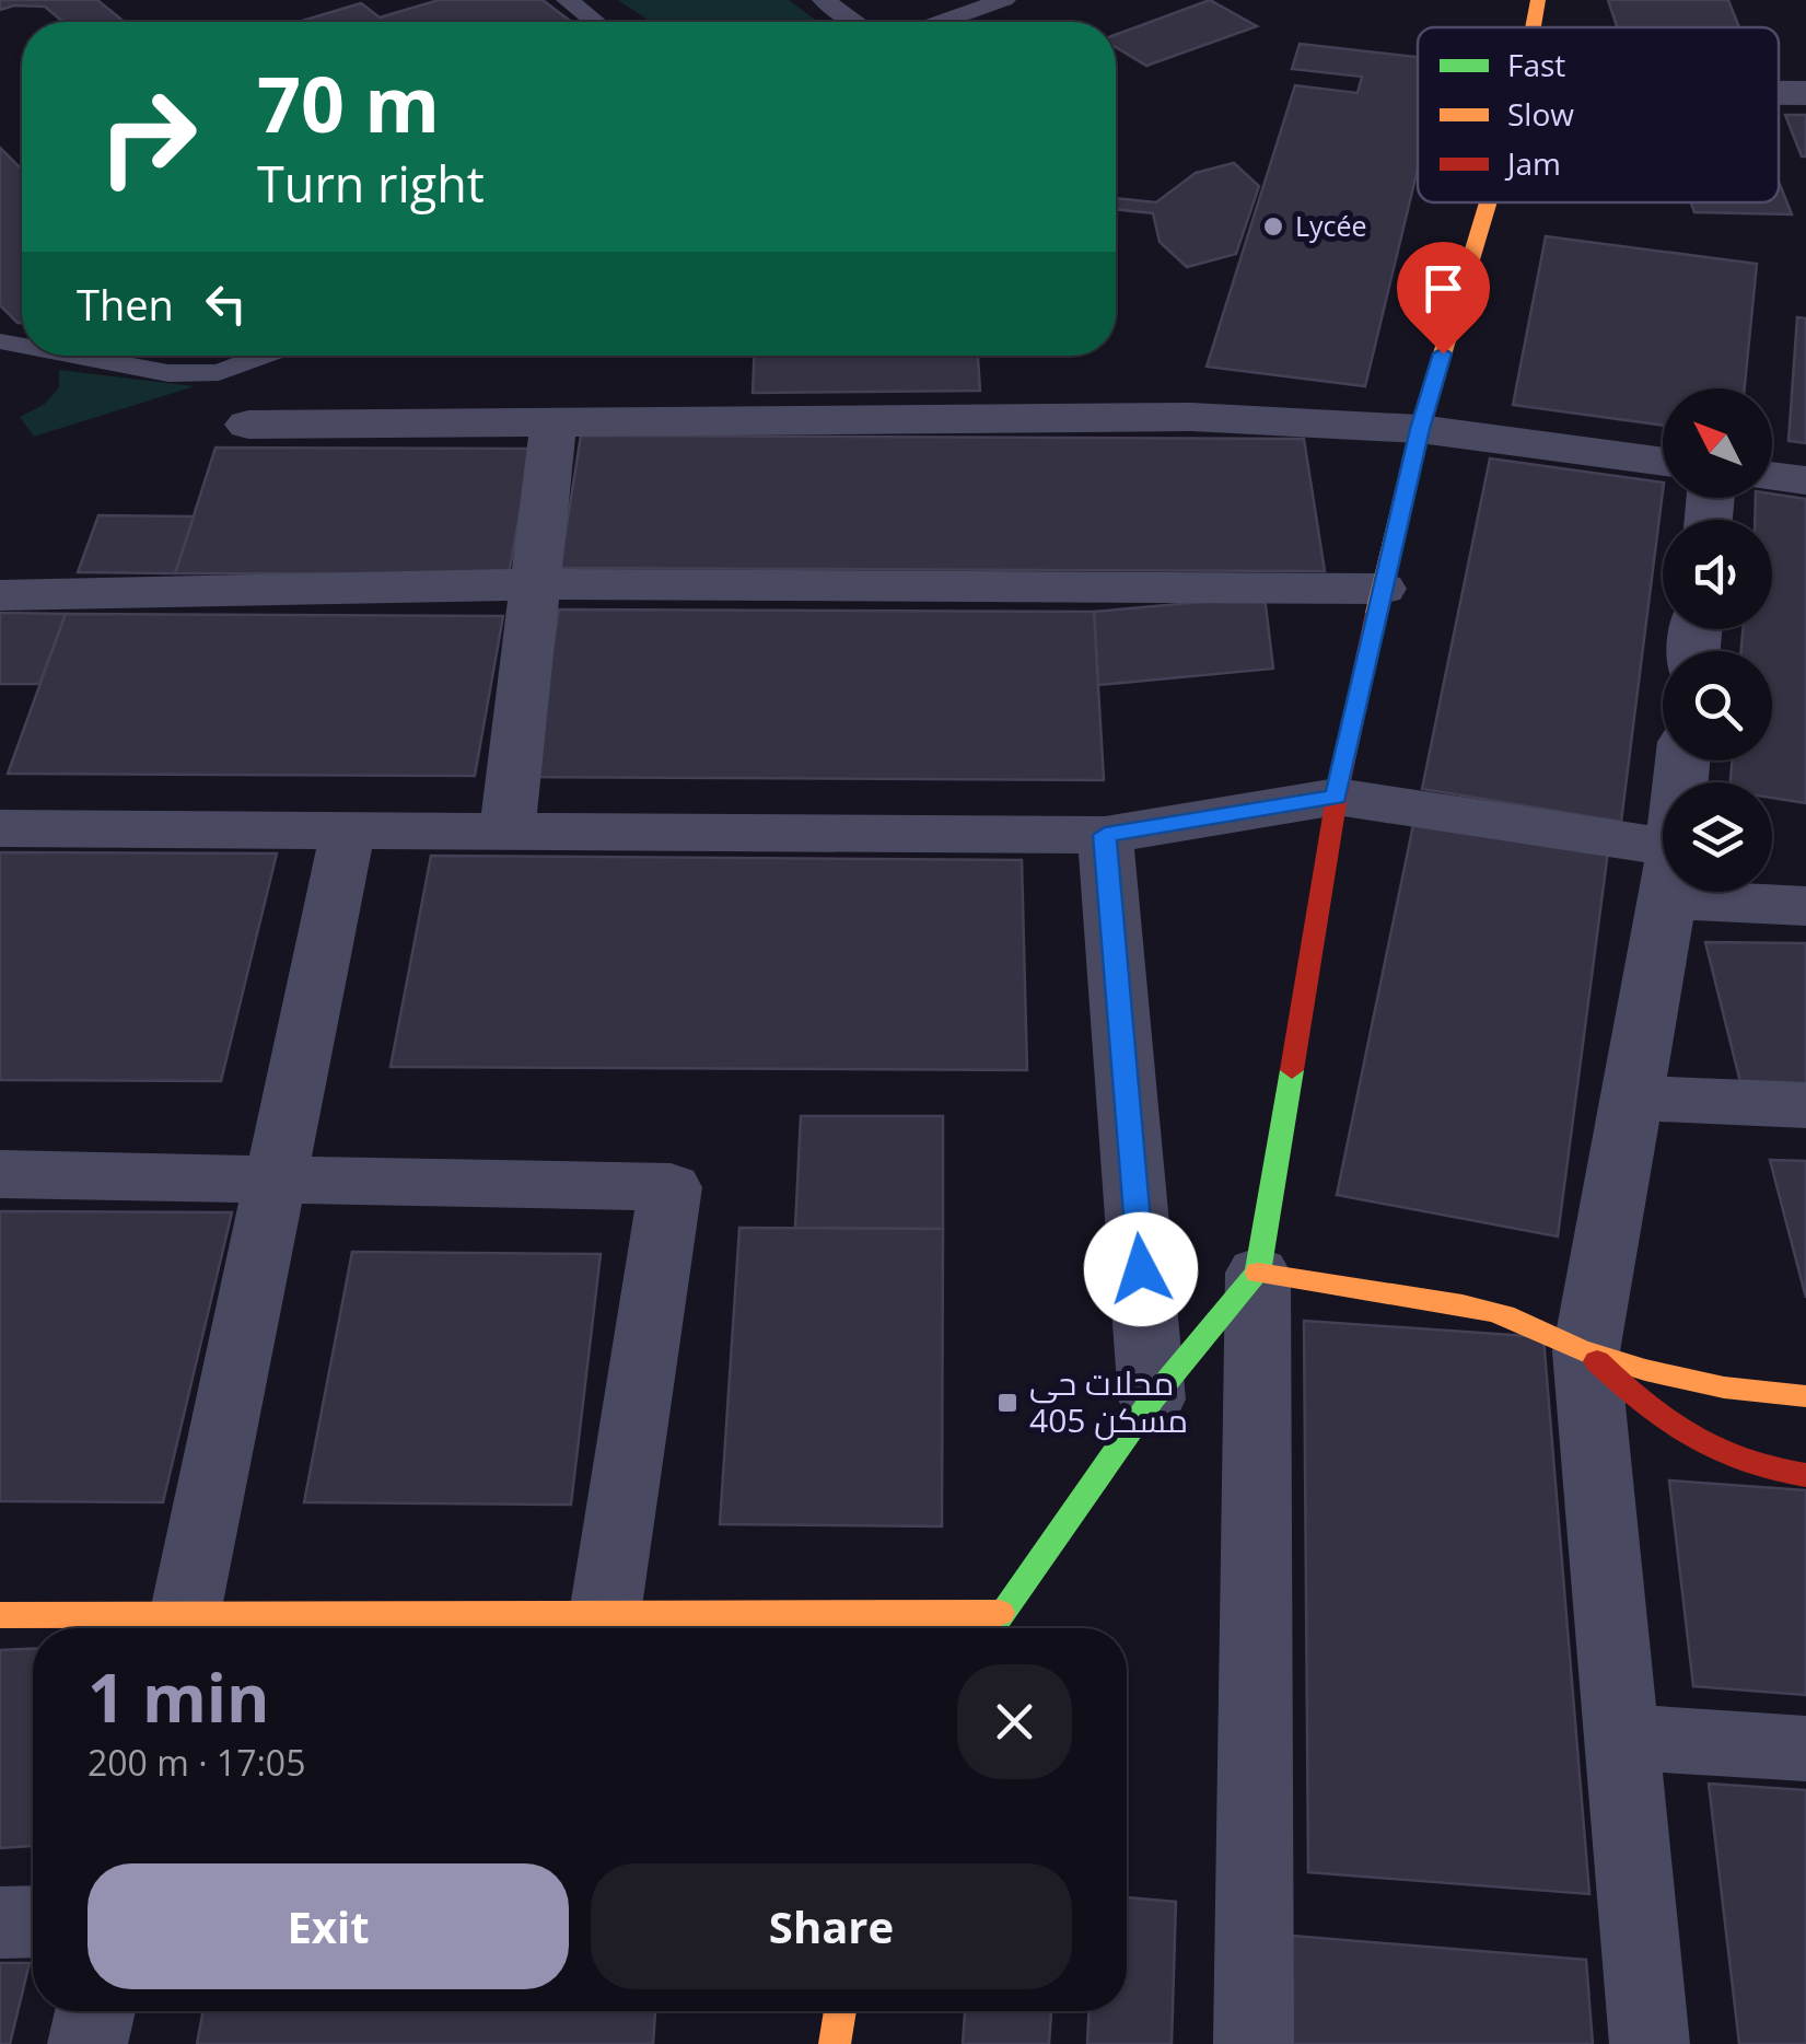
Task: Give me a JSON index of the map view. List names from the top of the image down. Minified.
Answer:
{"places":{"other":["Lycée"],"transit":["محلات حي 405 مسكن"]},"legend":["Fast","Slow","Jam"],"north":"top left","page":{"turn":["70 m","Turn right"],"then":"Then","heading":["1 min","200 m · 17:05"],"buttons":["Exit","Share"]}}
